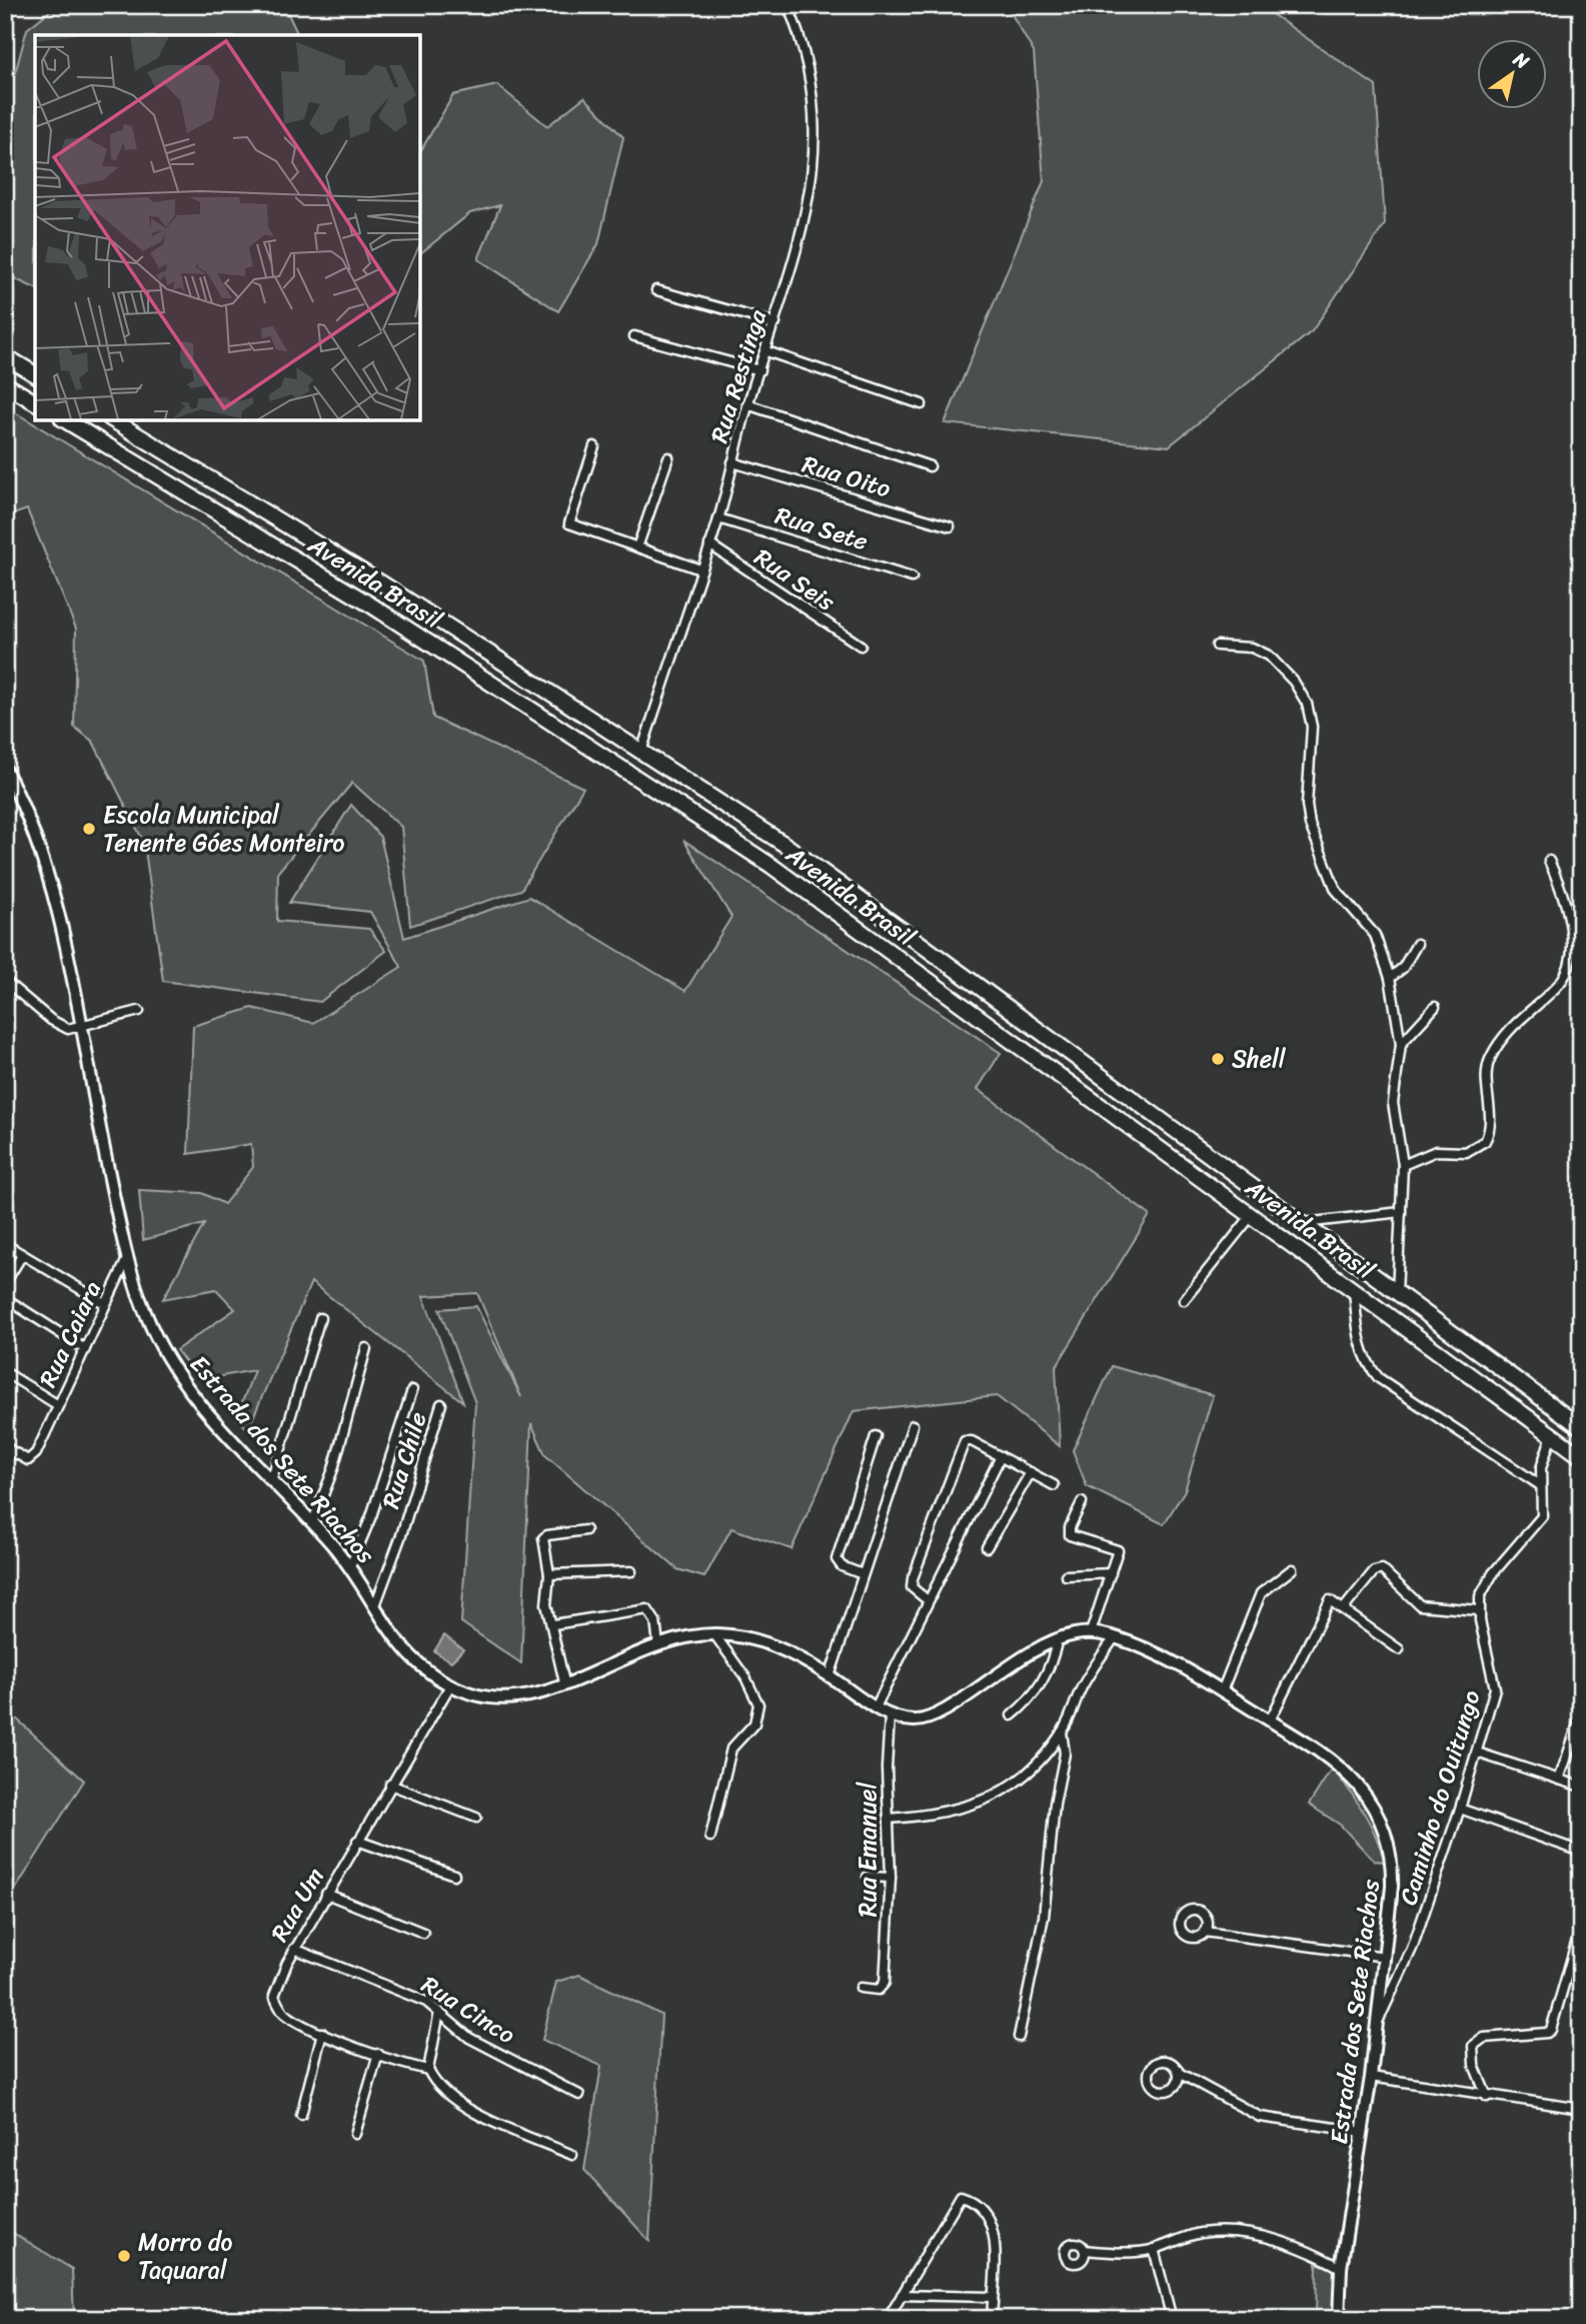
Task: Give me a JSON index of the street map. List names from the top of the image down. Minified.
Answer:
{"streets":{"highway":["Avenida Brasil"],"street":["Rua Restinga","Rua Oito","Rua Sete","Rua Seis","Rua Caiara","Estrada dos Sete Riachos","Rua Chile","Caminho do Ouitungo","Rua Emanuel","Rua Um","Rua Cinco"]},"crossings":[["Rua Restinga","Rua Oito"],["Rua Restinga","Rua Sete"],["Rua Restinga","Rua Seis"],["Rua Restinga","Avenida Brasil"],["Rua Caiara","Estrada dos Sete Riachos"],["Estrada dos Sete Riachos","Rua Chile"],["Estrada dos Sete Riachos","Caminho do Ouitungo"],["Estrada dos Sete Riachos","Rua Emanuel"],["Estrada dos Sete Riachos","Rua Um"],["Rua Um","Rua Cinco"]],"places":["Escola Municipal Tenente Góes Monteiro","Shell","Morro do Taquaral"],"north":"top right"}
